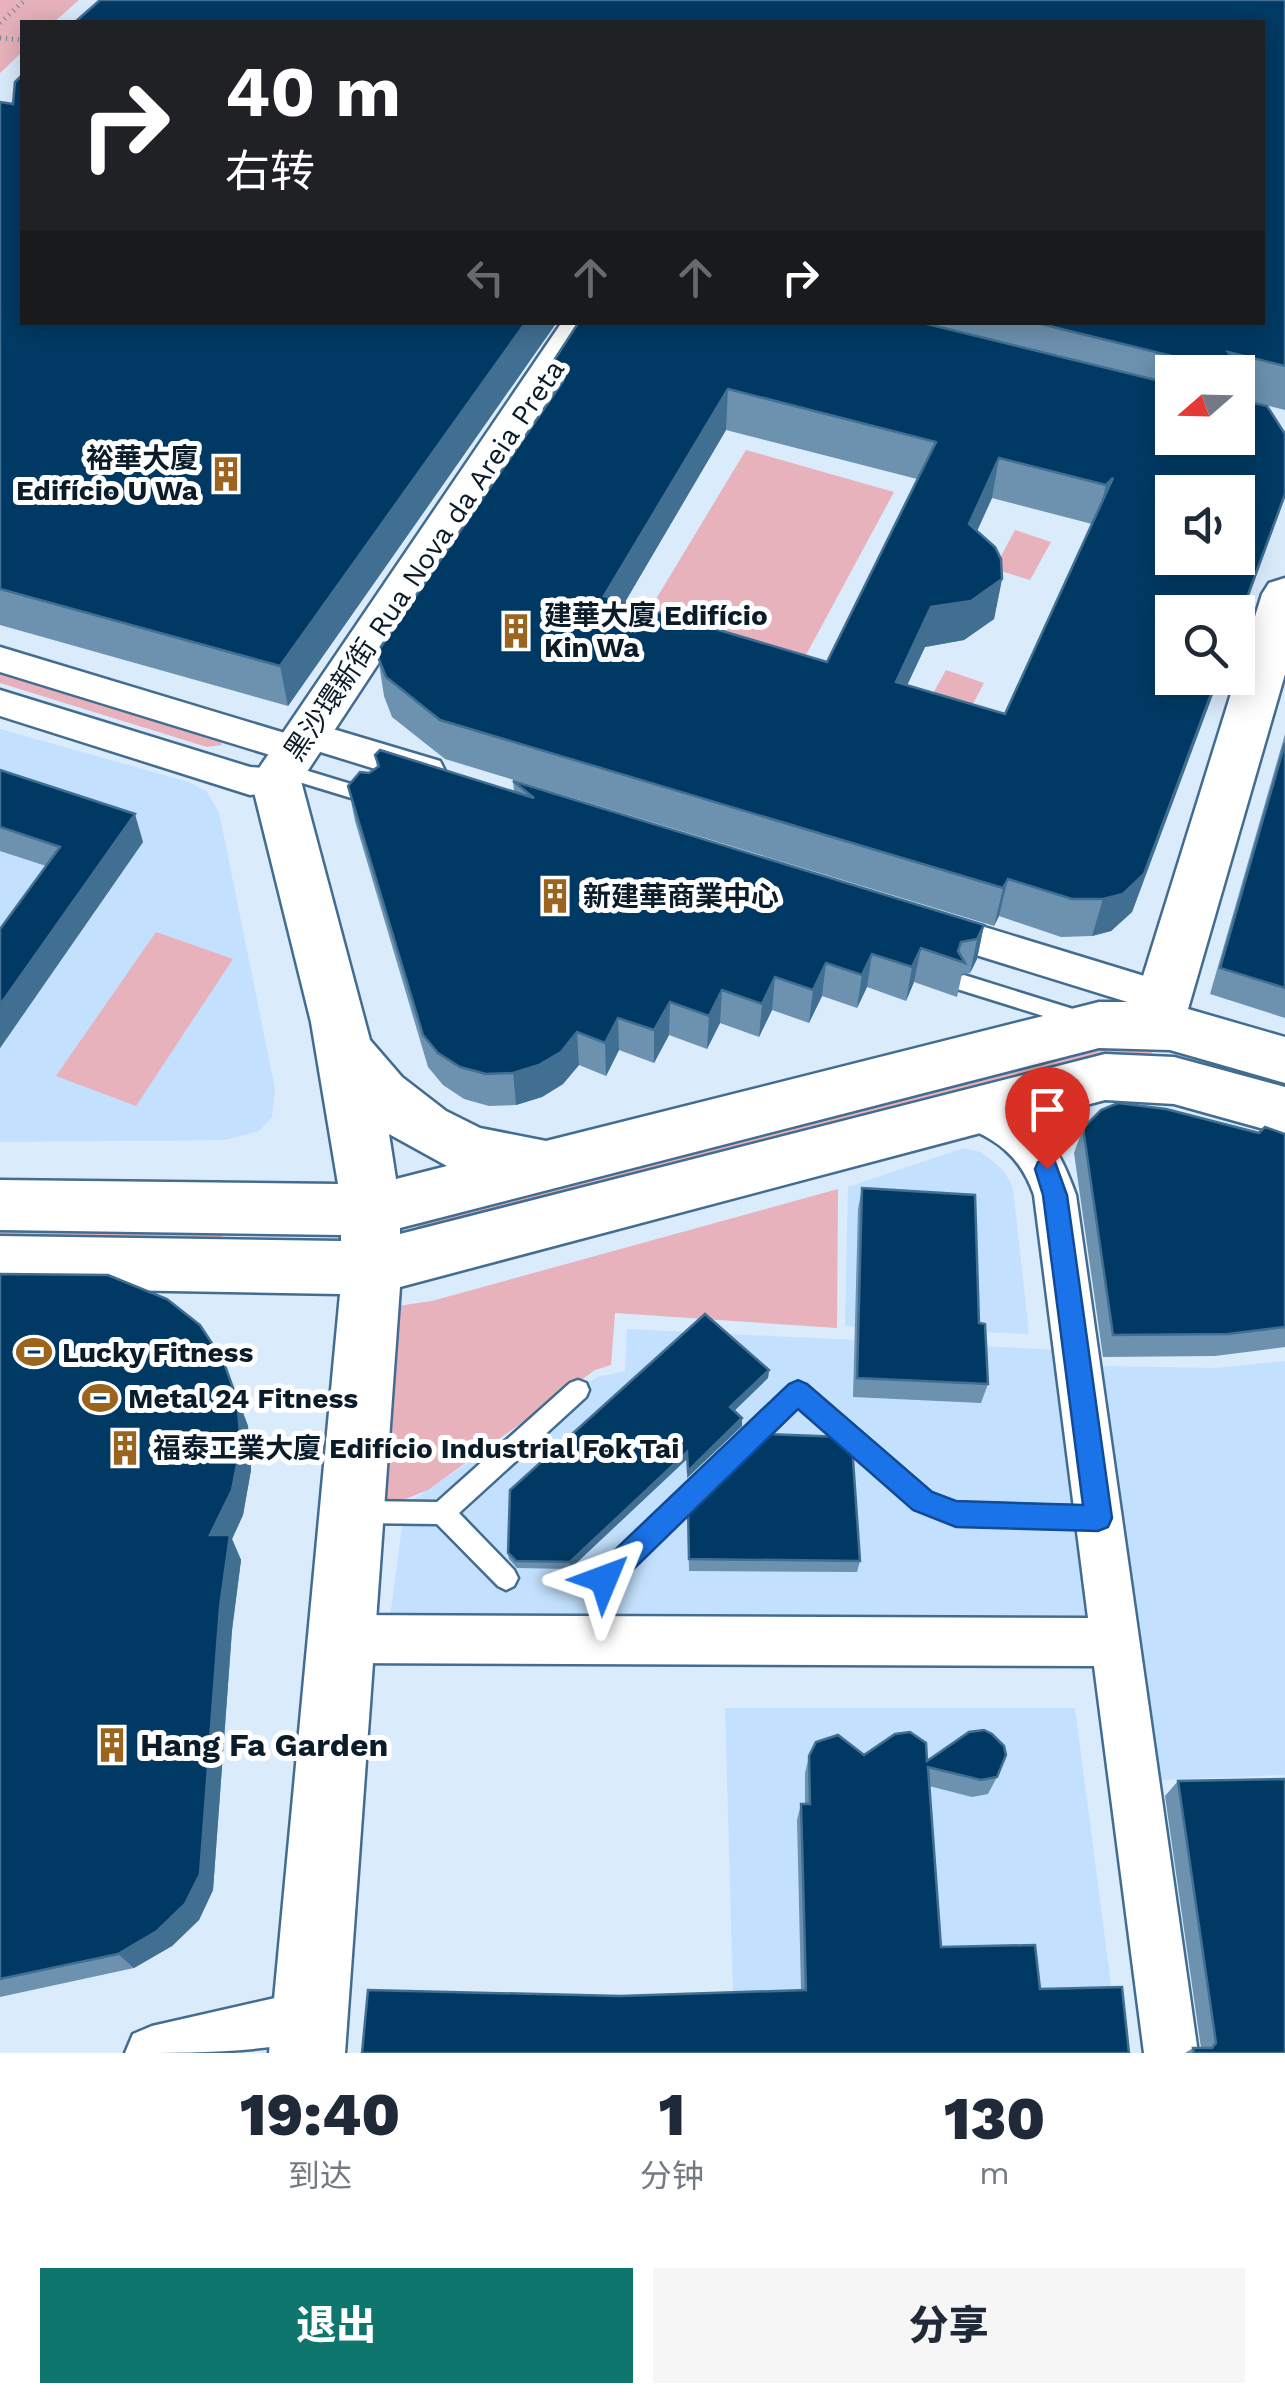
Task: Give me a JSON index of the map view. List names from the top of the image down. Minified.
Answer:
{"streets":{"main road":["黑沙環新街 Rua Nova da Areia Preta"]},"places":{"building":["裕華大廈 Edifício U Wa","建華大廈 Edifício Kin Wa","新建華商業中心","福泰工業大廈 Edifício Industrial Fok Tai","Hang Fa Garden"],"sports":["Lucky Fitness","Metal 24 Fitness"]},"north":"left","page":{"turn":["40 m","右转"],"eta":["19:40","到达","1","分钟","130","m"],"buttons":["退出","分享"]}}
